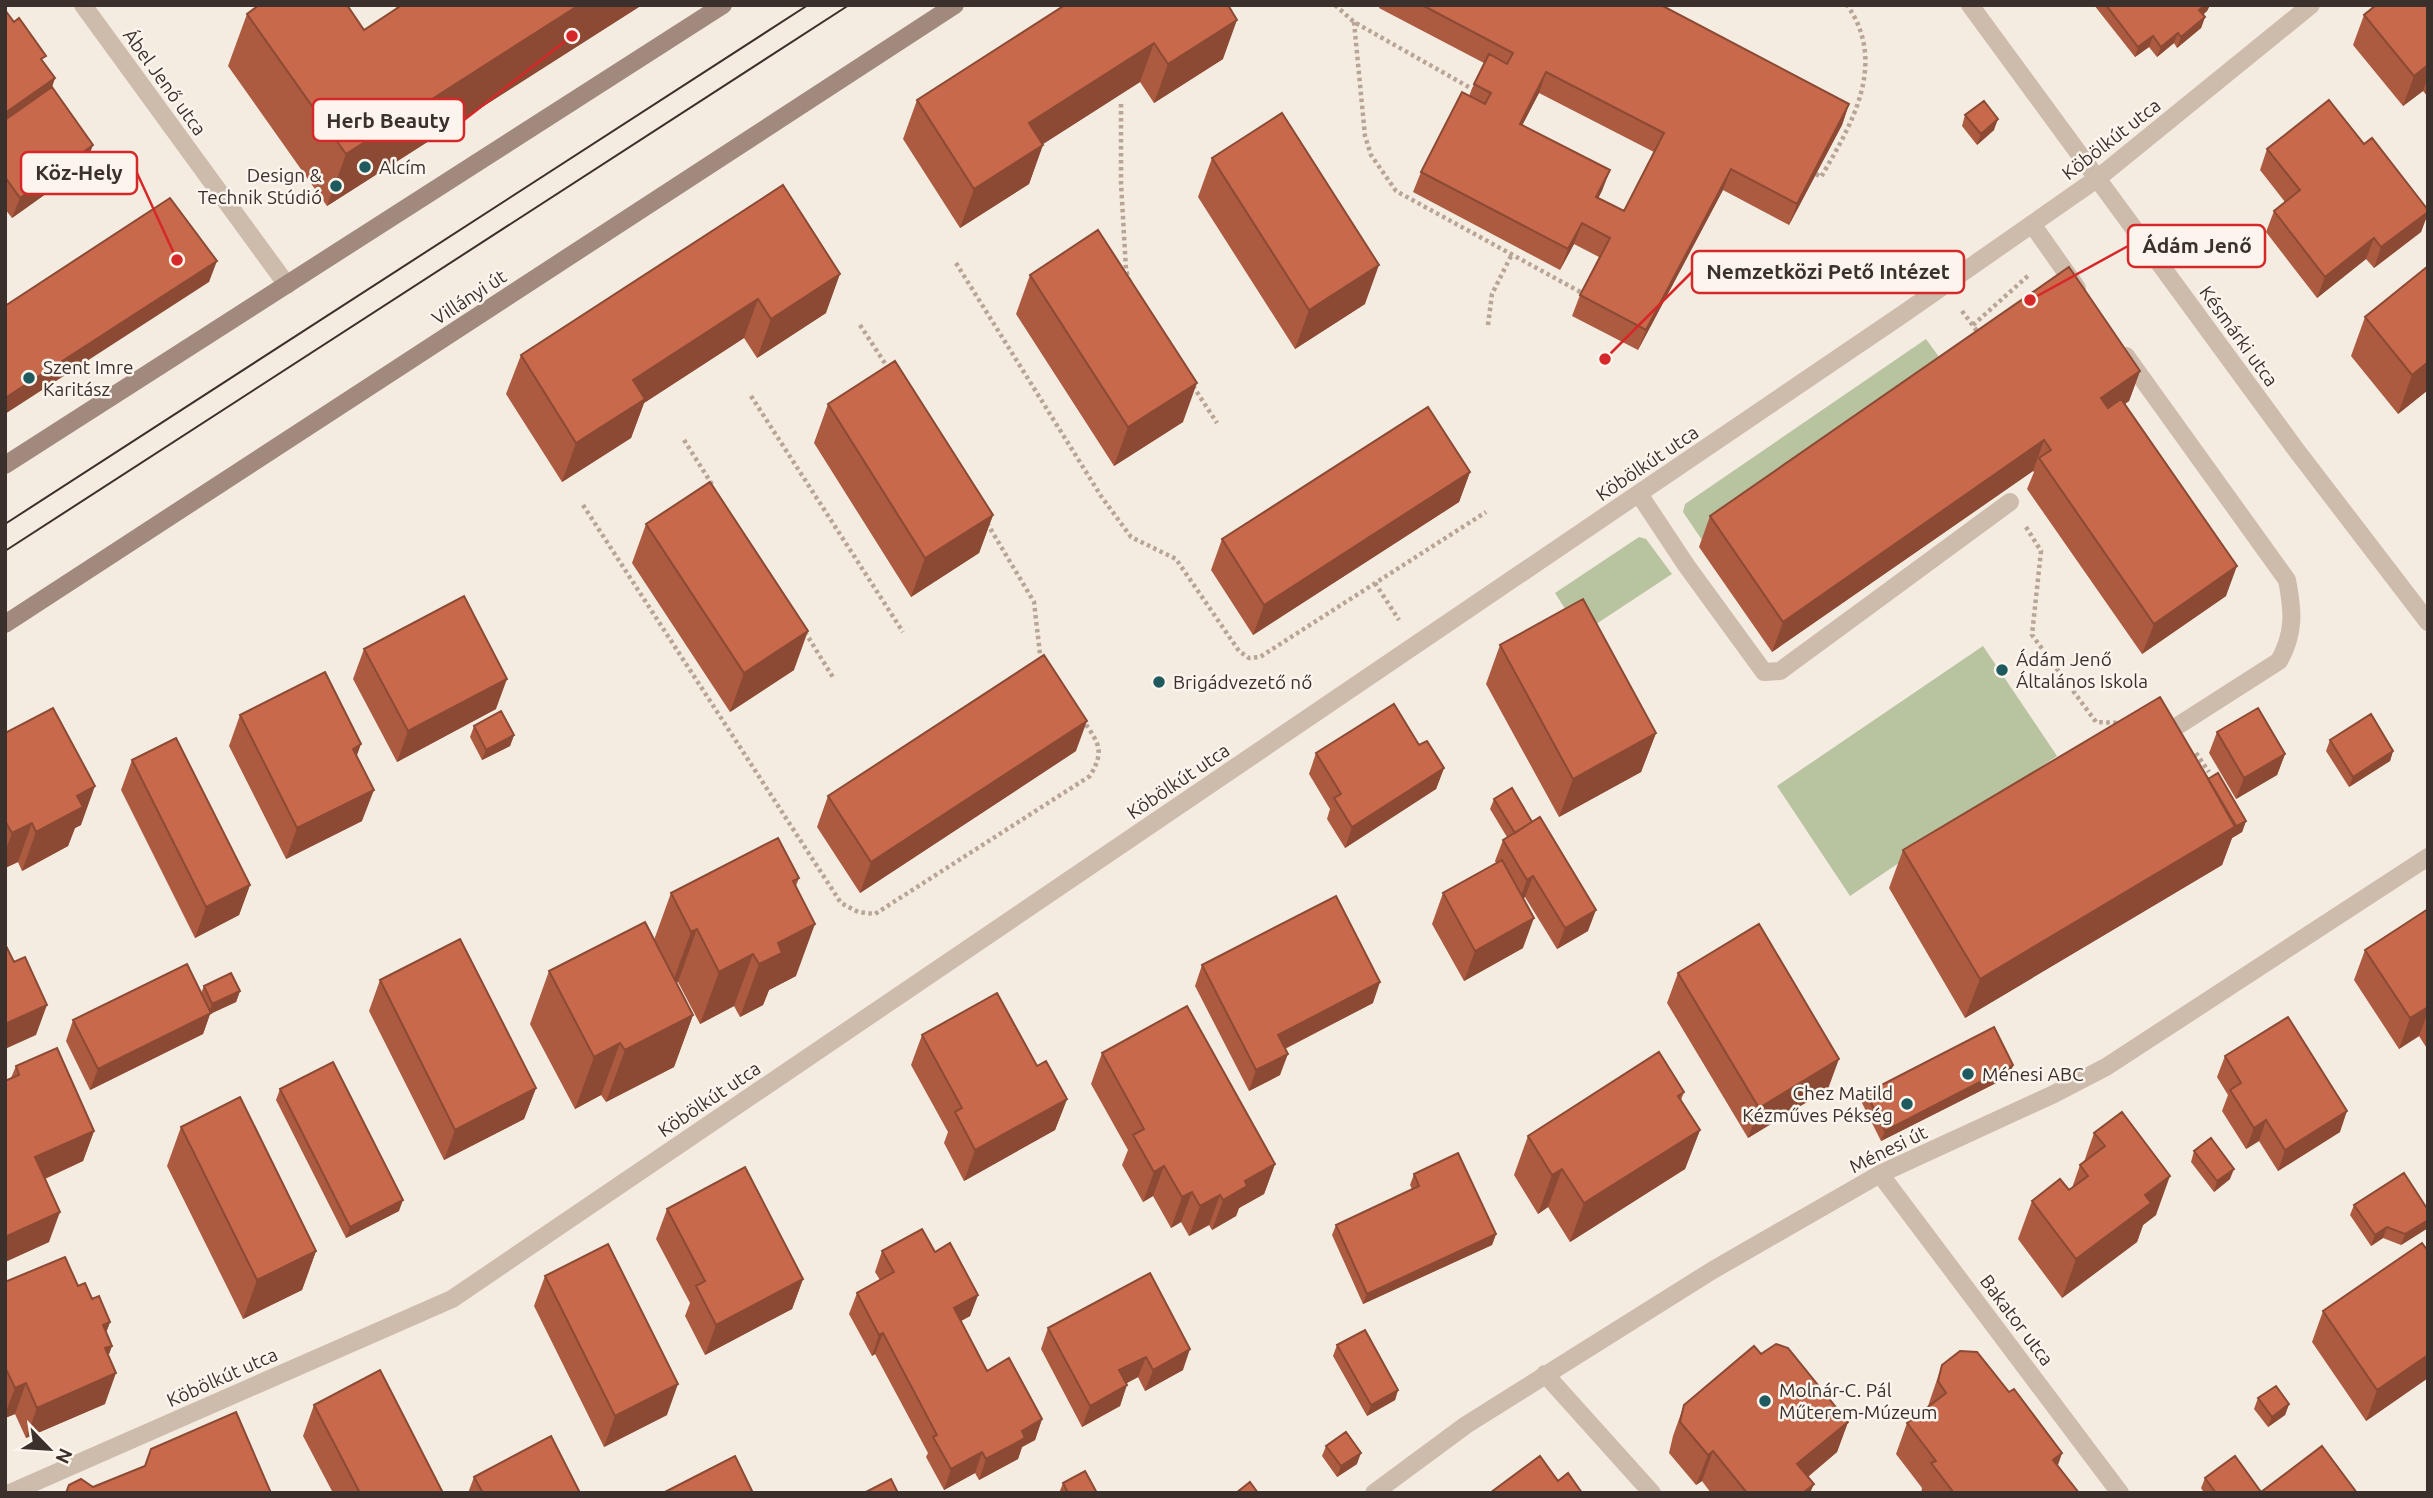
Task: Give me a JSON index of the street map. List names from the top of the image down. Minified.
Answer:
{"streets":{"street":["Ábel Jenő utca","Köbölkút utca","Villányi út","Késmárki utca","Ménesi út","Bakator utca"]},"crossings":[["Köbölkút utca","Késmárki utca"],["Ménesi út","Bakator utca"]],"places":["Herb Beauty","Alcím","Design & Technik Stúdió","Köz-Hely","Ádám Jenő","Nemzetközi Pető Intézet","Szent Imre Karitász","Ádám Jenő Általános Iskola","Brigádvezető nő","Ménesi ABC","Chez Matild Kézműves Pékség","Molnár-C. Pál Műterem-Múzeum"],"north":"bottom right"}
